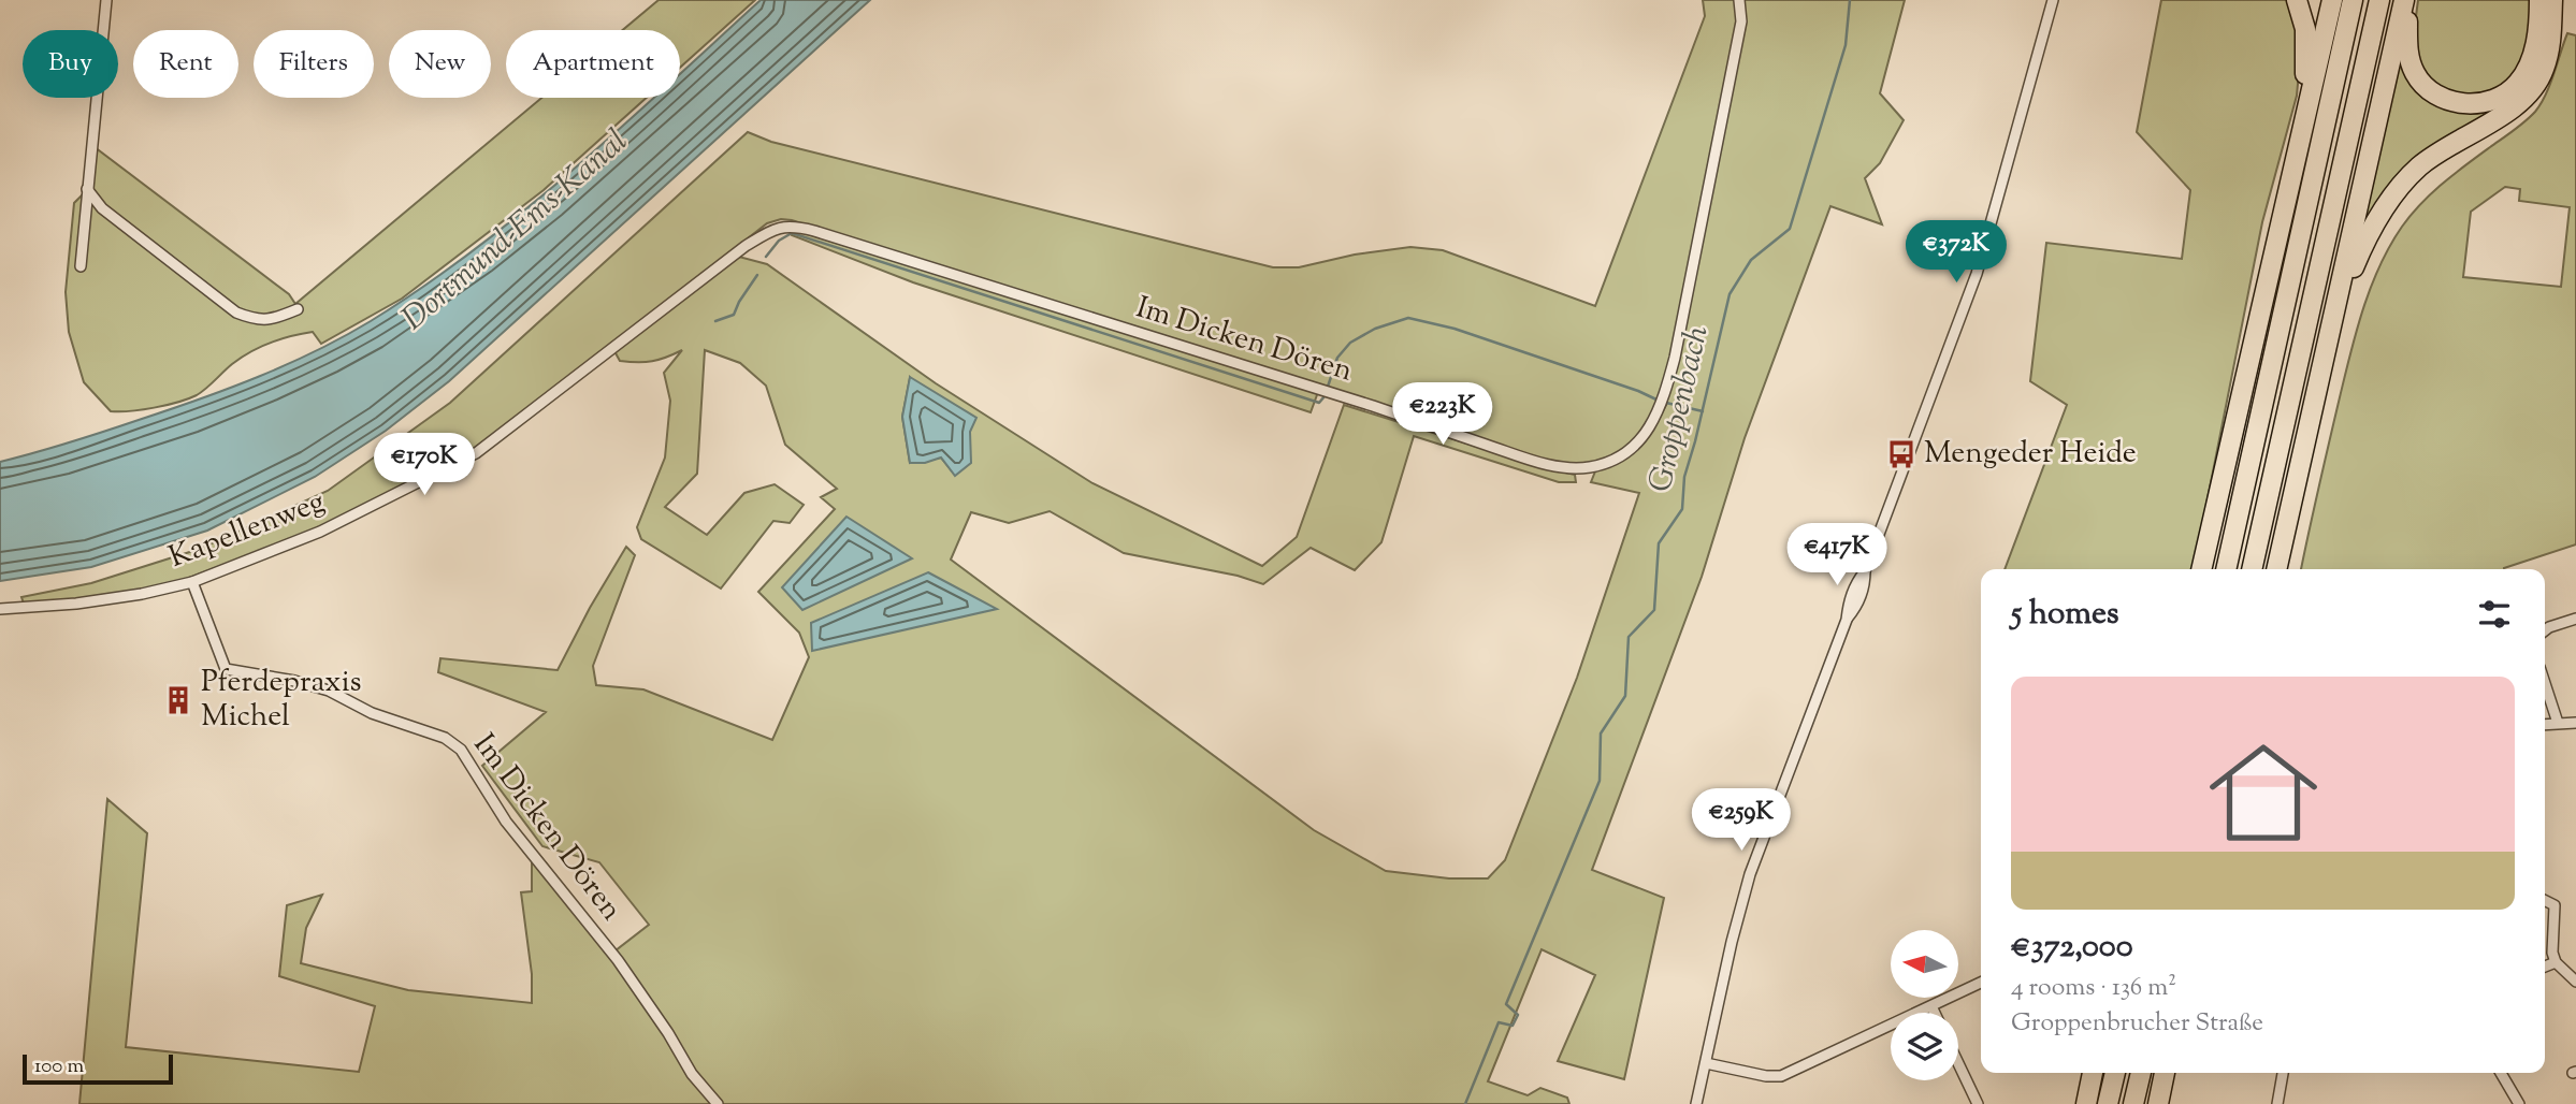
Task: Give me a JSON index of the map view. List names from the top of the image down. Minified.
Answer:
{"streets":{"street":["Im Dicken Dören","Kapellenweg"]},"crossings":[["Im Dicken Dören","Kapellenweg"]],"water":["Dortmund-Ems-Kanal","Groppenbach"],"places":{"bus stop":["Mengeder Heide"],"building":["Pferdepraxis Michel"]},"scale_bar":"100 m","north":"left","page":{"chip":["Buy","Rent","Filters","New","Apartment"],"price":["€372K","€223K","€170K","€417K","€259K"],"heading":"5 homes","list":[{"name":"€372,000","note":"4 rooms · 136 m² · Groppenbrucher Straße"}],"scale":"100 m"}}
